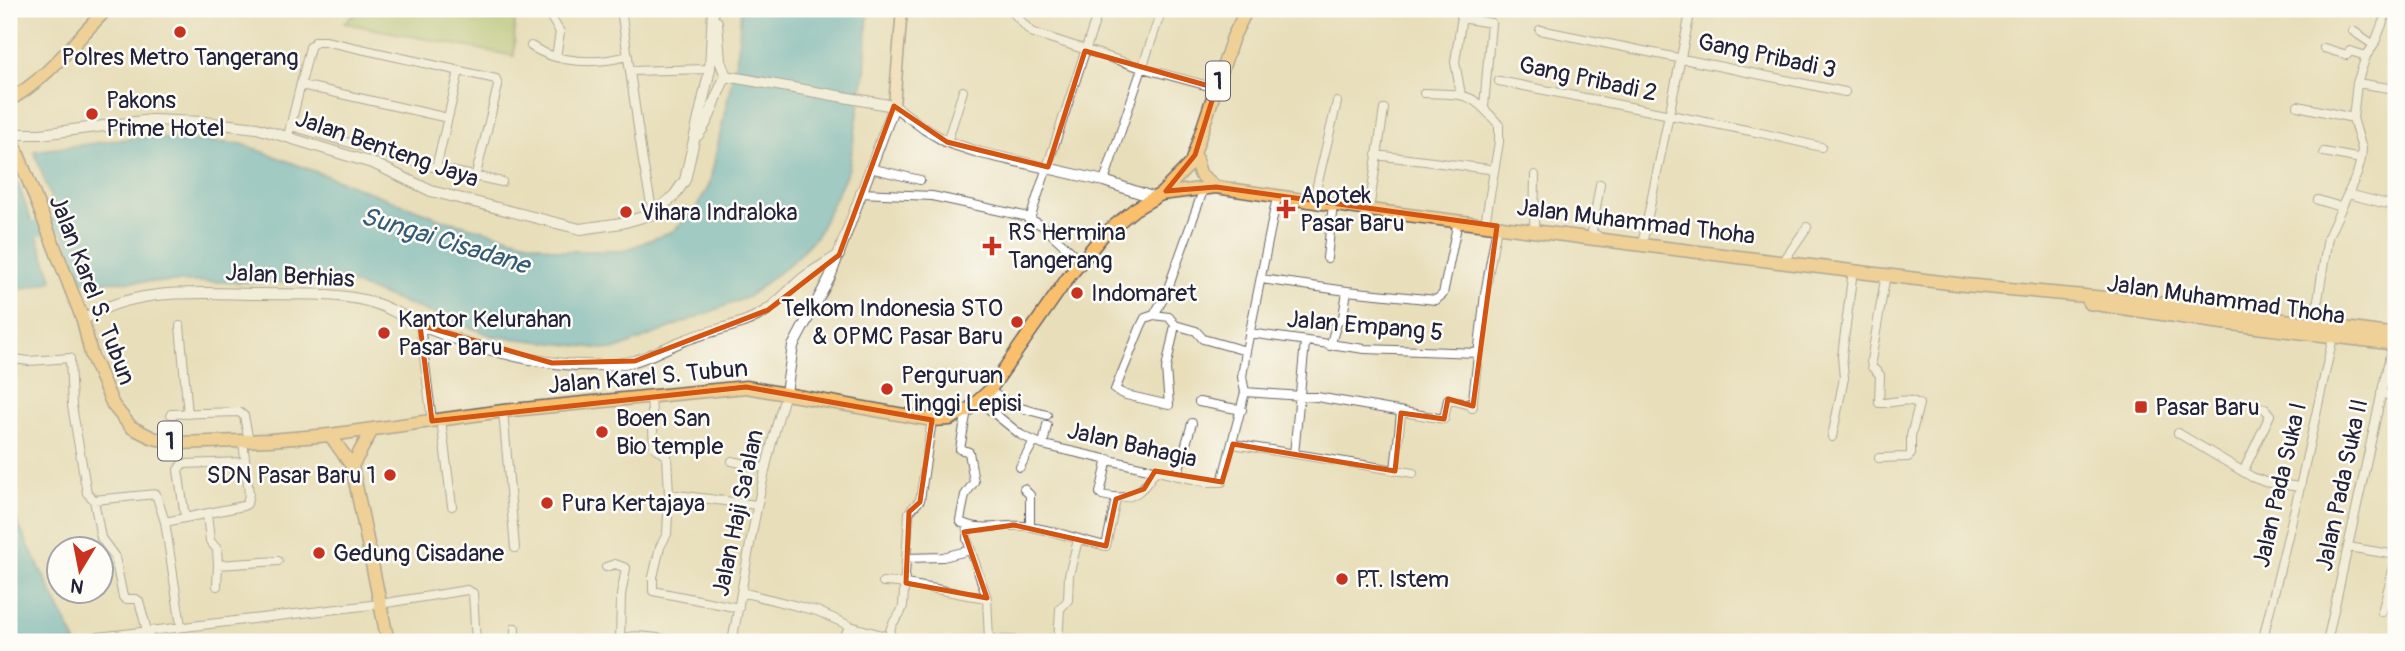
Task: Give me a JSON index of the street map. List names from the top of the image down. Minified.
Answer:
{"streets":{"main road":["1","Jalan Muhammad Thoha","Jalan Karel S. Tubun"],"street":["Gang Pribadi 3","Gang Pribadi 2","Jalan Benteng Jaya","Jalan Berhias","Jalan Empang 5","Jalan Bahagia","Jalan Pada Suka I","Jalan Pada Suka II","Jalan Haji Sa'alan"]},"crossings":[["1","Jalan Muhammad Thoha"],["1","Jalan Karel S. Tubun"],["Jalan Benteng Jaya","Jalan Karel S. Tubun"],["Jalan Muhammad Thoha","Jalan Karel S. Tubun"],["Jalan Muhammad Thoha","Jalan Bahagia"],["Jalan Muhammad Thoha","Jalan Pada Suka I"],["Jalan Muhammad Thoha","Jalan Pada Suka II"],["Jalan Berhias","Jalan Karel S. Tubun"],["Jalan Karel S. Tubun","Jalan Bahagia"],["Jalan Karel S. Tubun","Jalan Haji Sa'alan"],["Jalan Empang 5","Jalan Bahagia"]],"water":["Sungai Cisadane"],"places":{"other":["Polres Metro Tangerang","Pakons Prime Hotel","Vihara Indraloka","Indomaret","Telkom Indonesia STO & OPMC Pasar Baru","Kantor Kelurahan Pasar Baru","Perguruan Tinggi Lepisi","Boen San Bio temple","SDN Pasar Baru 1","Pura Kertajaya","Gedung Cisadane","P.T. Istem"],"health":["Apotek Pasar Baru","RS Hermina Tangerang"],"transit":["Pasar Baru"]},"north":"bottom"}
